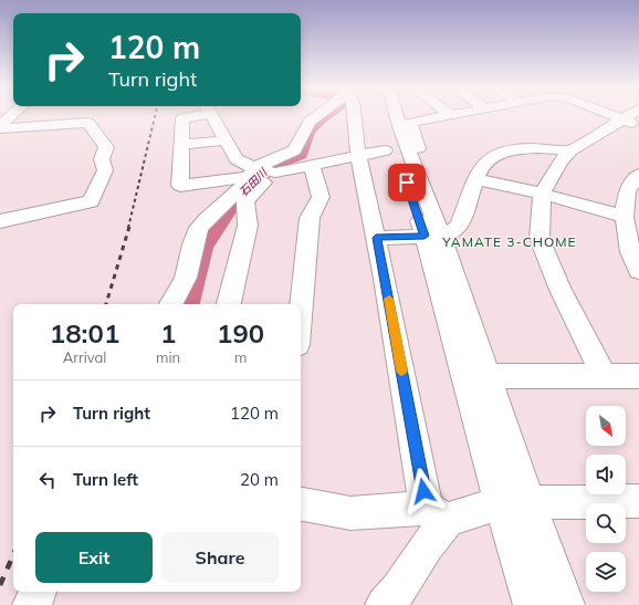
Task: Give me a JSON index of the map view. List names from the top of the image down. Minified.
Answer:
{"districts":["YAMATE 3-CHOME"],"water":["石田川"],"north":"bottom right","page":{"turn":["120 m","Turn right"],"eta":["18:01","Arrival","1","min","190","m"],"list":[{"name":"Turn right","value":"120 m"},{"name":"Turn left","value":"20 m"}],"buttons":["Exit","Share"]}}
